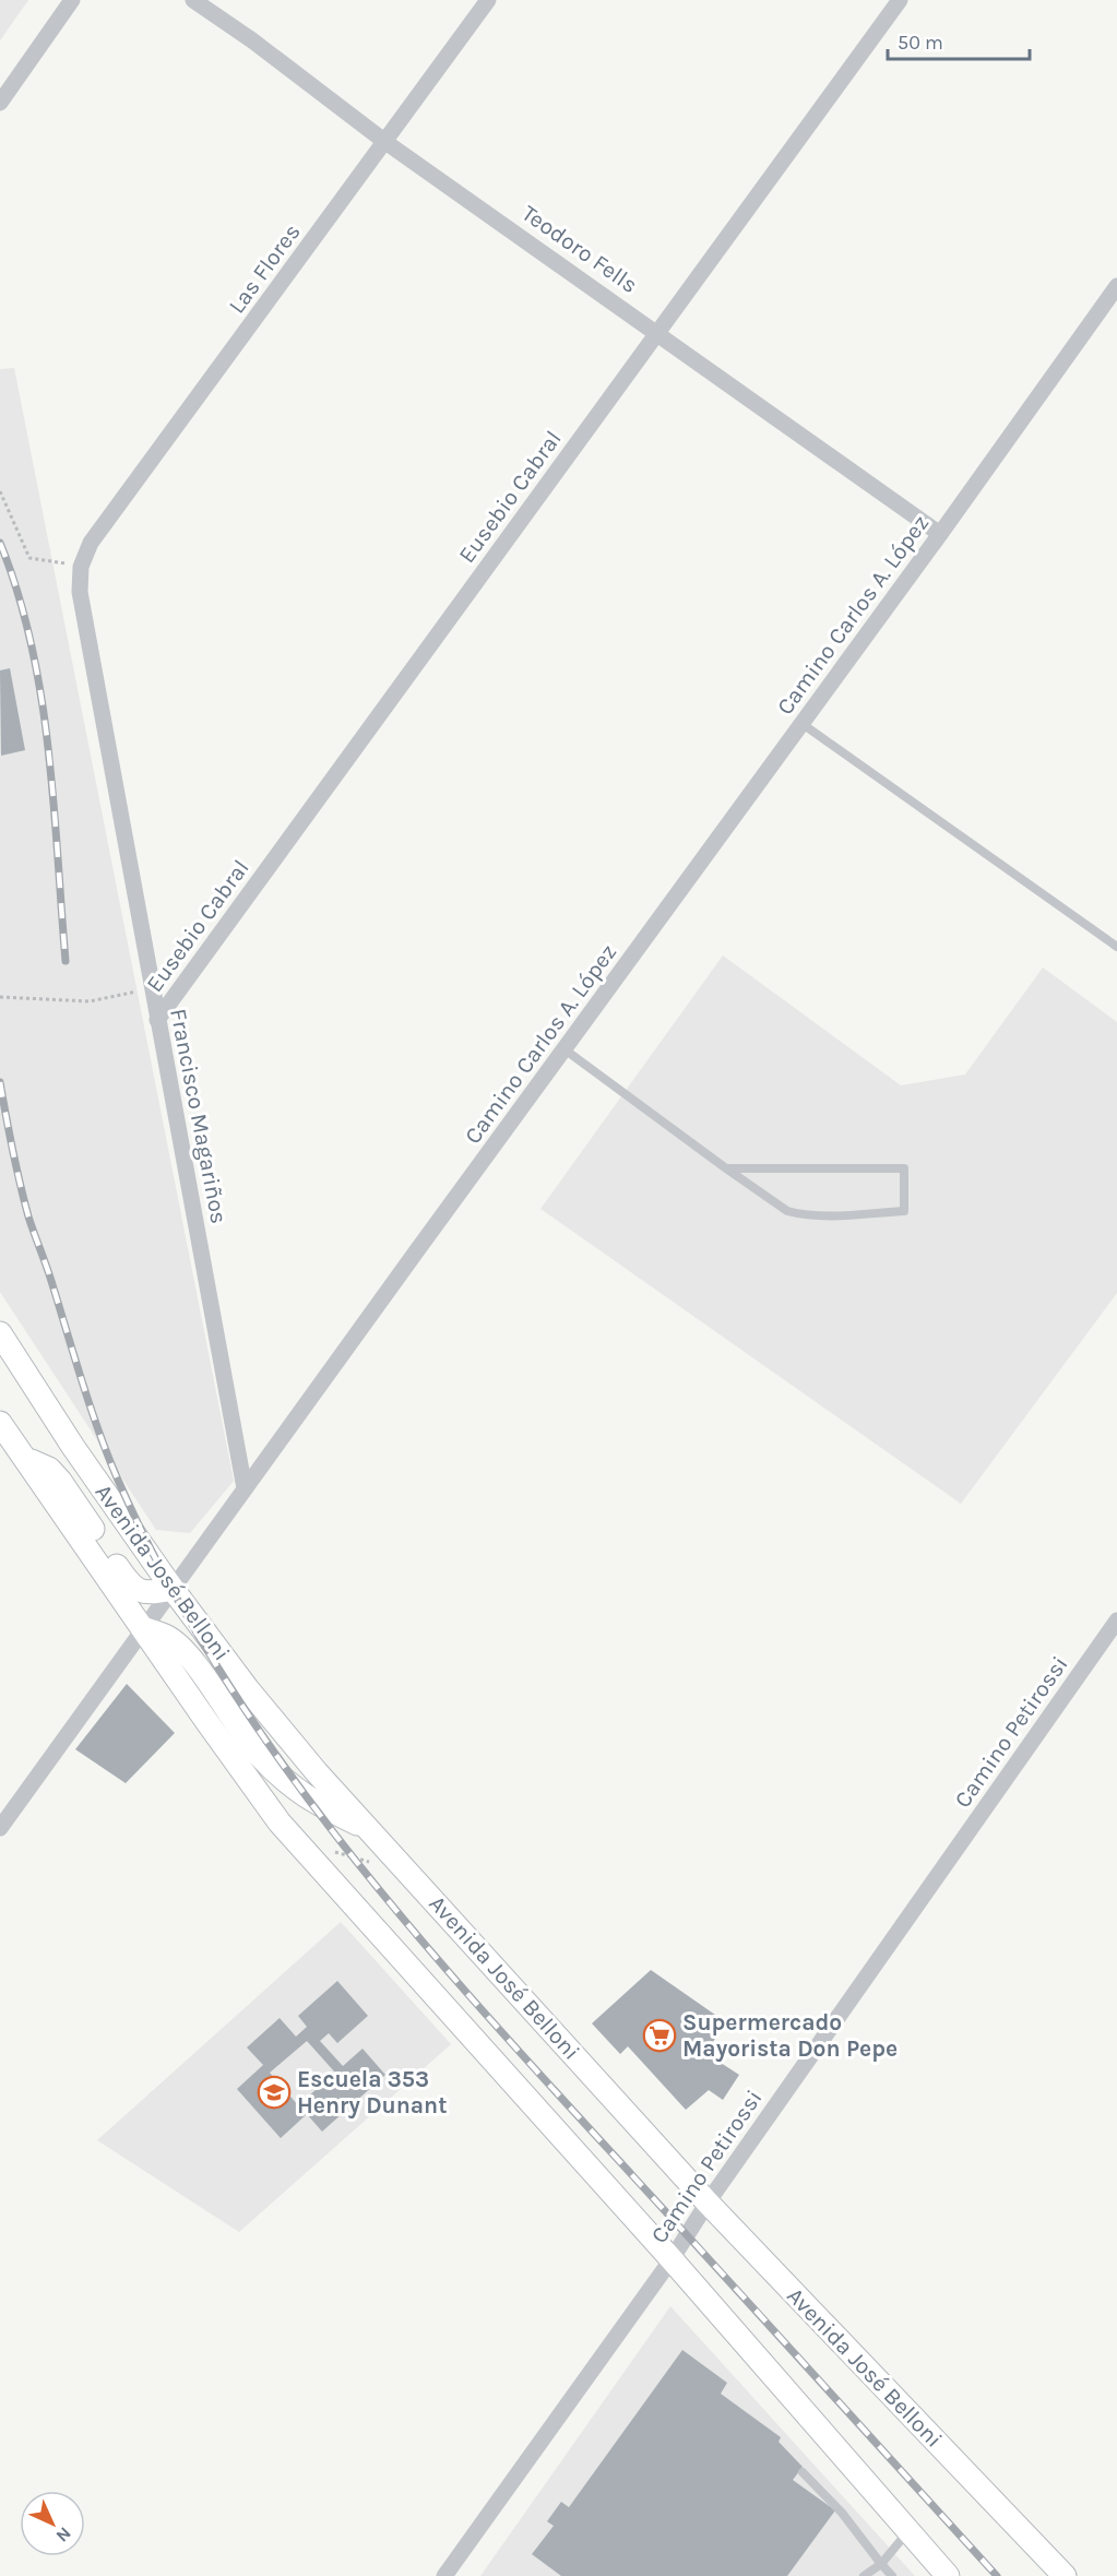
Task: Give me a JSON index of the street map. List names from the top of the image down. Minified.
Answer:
{"streets":{"main road":["Avenida José Belloni"],"street":["Teodoro Fells","Las Flores","Eusebio Cabral","Camino Carlos A. López","Francisco Magariños","Camino Petirossi"]},"crossings":[["Teodoro Fells","Las Flores"],["Teodoro Fells","Eusebio Cabral"],["Teodoro Fells","Camino Carlos A. López"],["Las Flores","Francisco Magariños"],["Eusebio Cabral","Francisco Magariños"],["Camino Carlos A. López","Francisco Magariños"],["Camino Carlos A. López","Avenida José Belloni"],["Avenida José Belloni","Camino Petirossi"]],"places":{"supermarket":["Supermercado Mayorista Don Pepe"],"school or university":["Escuela 353 Henry Dunant"]},"scale_bar":"50 m","north":"bottom right"}
